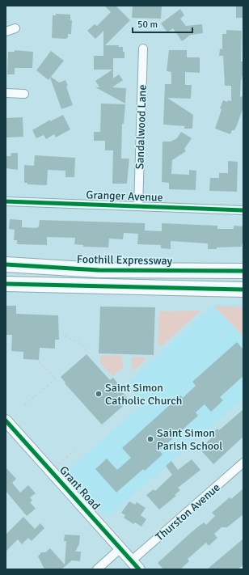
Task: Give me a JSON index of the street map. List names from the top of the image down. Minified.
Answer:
{"streets":{"highway":["Foothill Expressway"],"main road":["Grant Road"],"street":["Sandalwood Lane","Granger Avenue","Thurston Avenue"]},"crossings":[["Sandalwood Lane","Granger Avenue"],["Grant Road","Thurston Avenue"]],"places":["Saint Simon Catholic Church","Saint Simon Parish School"],"scale_bar":"50 m"}
